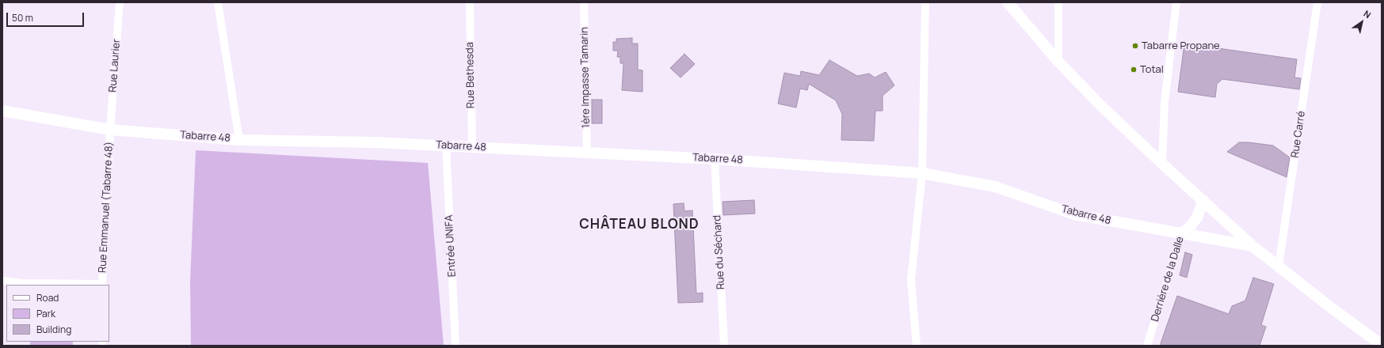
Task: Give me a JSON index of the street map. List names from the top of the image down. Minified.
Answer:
{"streets":{"street":["Rue Laurier","Rue Bethesda","1ère Impasse Tamarin","Rue Carré","Tabarre 48","Rue Emmanuel (Tabarre 48)","Entrée UNIFA","Rue du Séchard","Derrière de la Dalle"]},"crossings":[["Rue Laurier","Tabarre 48"],["Rue Laurier","Rue Emmanuel (Tabarre 48)"],["Rue Bethesda","Tabarre 48"],["1ère Impasse Tamarin","Tabarre 48"],["Tabarre 48","Rue Emmanuel (Tabarre 48)"],["Tabarre 48","Entrée UNIFA"],["Tabarre 48","Rue du Séchard"],["Tabarre 48","Derrière de la Dalle"]],"districts":["CHÂTEAU BLOND"],"places":["Tabarre Propane","Total"],"legend":["Road","Park","Building"],"scale_bar":"50 m","north":"top right"}
